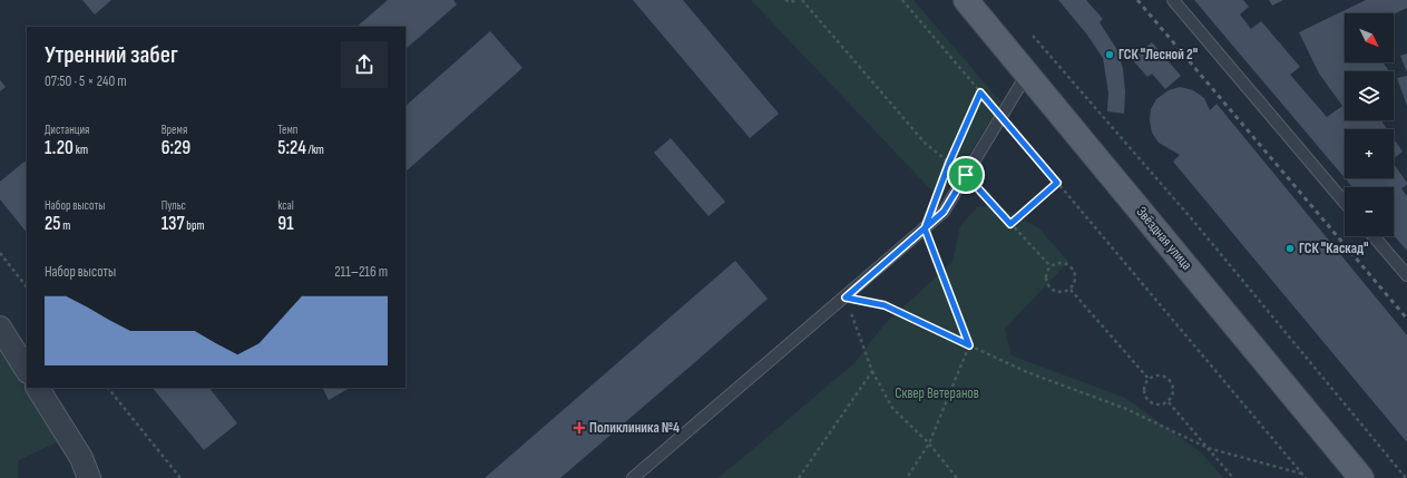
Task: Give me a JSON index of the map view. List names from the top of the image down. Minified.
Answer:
{"streets":{"main road":["Звёздная улица"]},"parks":["Сквер Ветеранов"],"places":{"other":["ГСК \"Лесной 2\"","ГСК \"Каскад\""],"health":["Поликлиника №4"]},"north":"bottom right","page":{"map_buttons":["+","−"],"heading":["Утренний забег","07:50 · 5 × 240 m"],"stats":[["Дистанция","1.20 km"],["Время","6:29"],["Темп","5:24 /km"],["Набор высоты","25 m"],["Пульс","137 bpm"],["kcal","91"]],"chart":["Набор высоты","211–216 m"]}}
